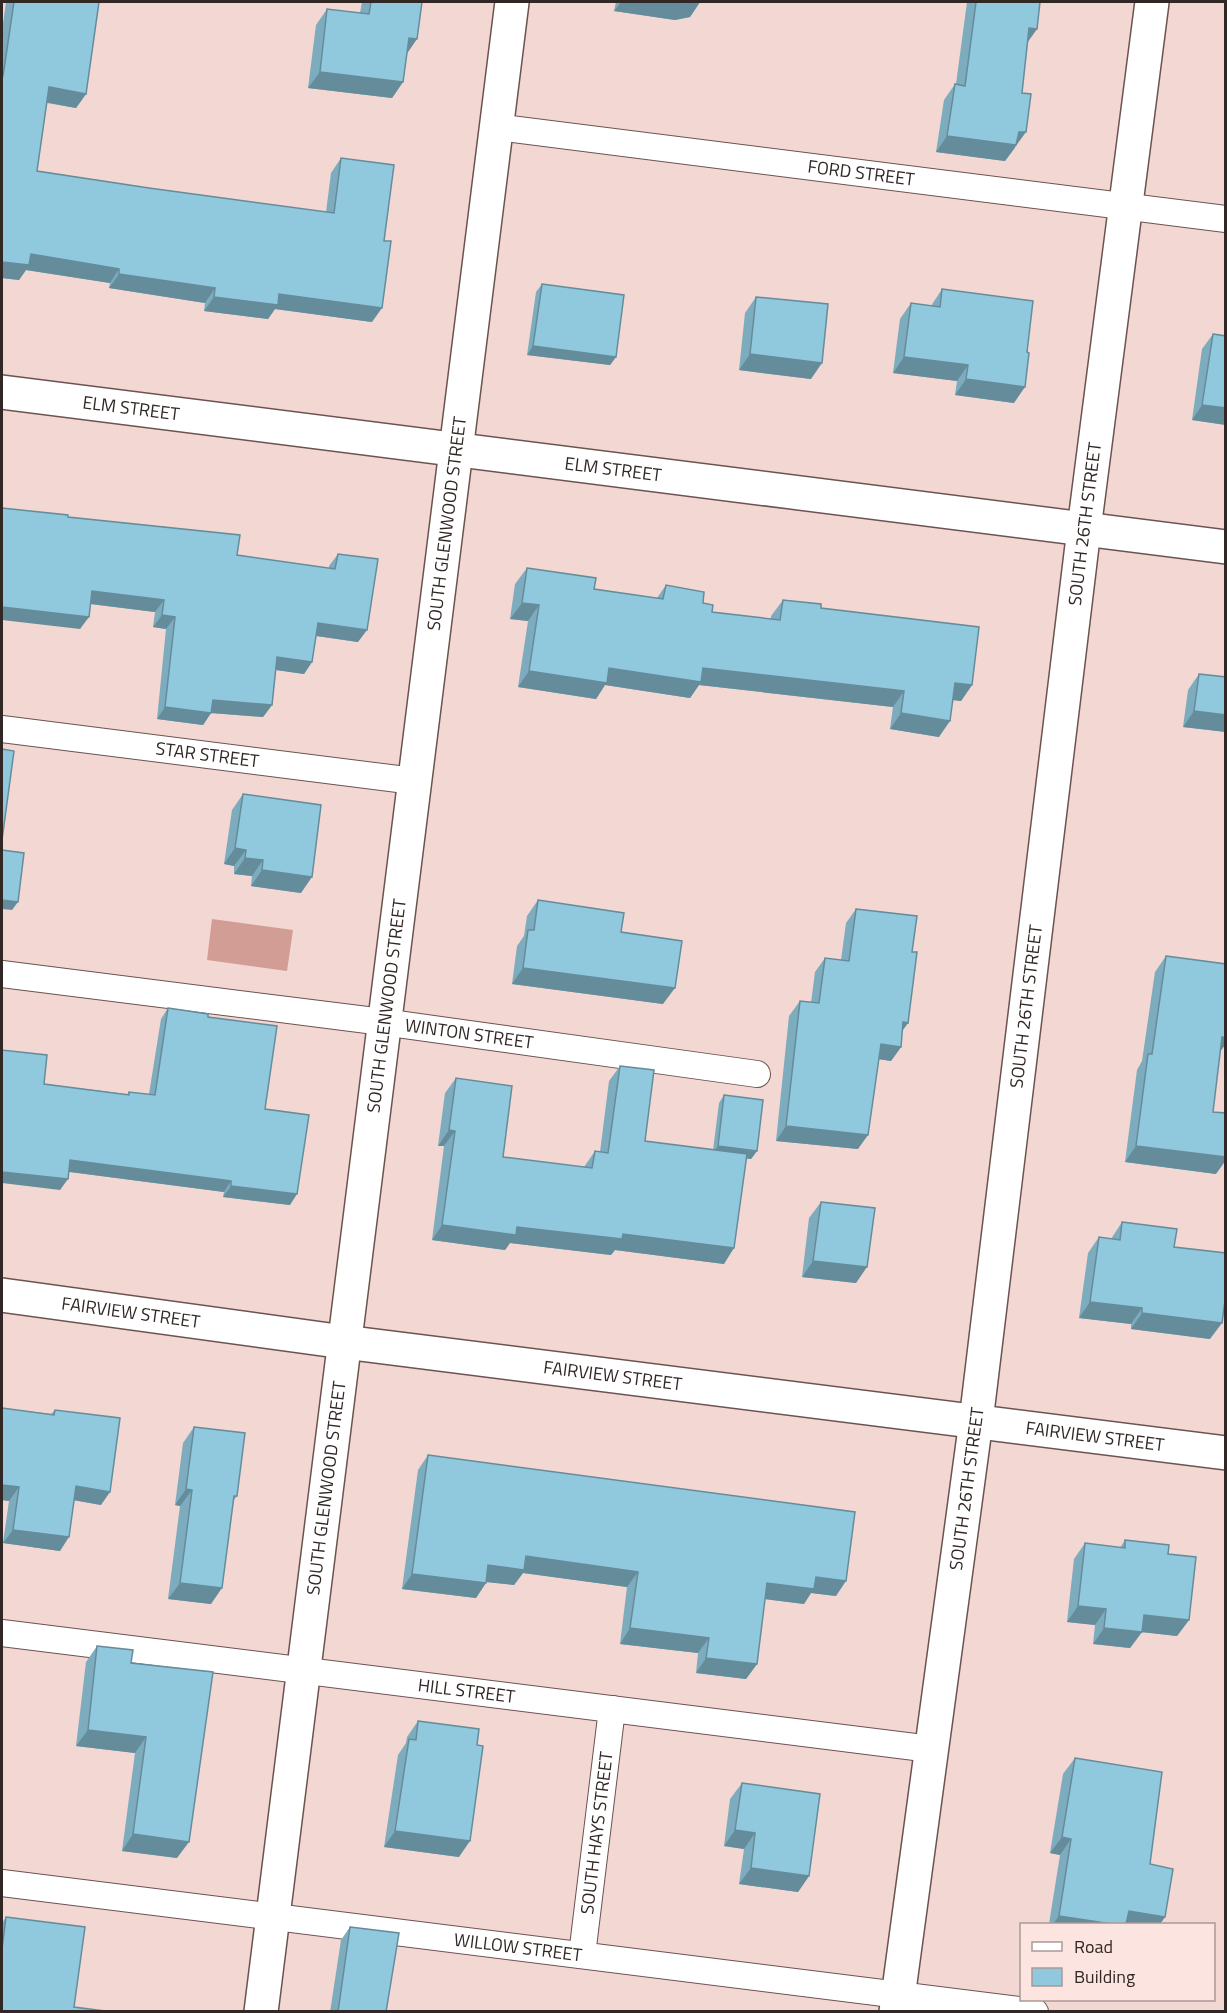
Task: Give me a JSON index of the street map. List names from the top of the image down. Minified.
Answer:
{"streets":{"street":["ELM STREET","SOUTH GLENWOOD STREET","SOUTH 26TH STREET","FAIRVIEW STREET"],"lane":["FORD STREET","STAR STREET","WINTON STREET","HILL STREET","SOUTH HAYS STREET","WILLOW STREET"]},"crossings":[["FORD STREET","SOUTH GLENWOOD STREET"],["FORD STREET","SOUTH 26TH STREET"],["ELM STREET","SOUTH GLENWOOD STREET"],["ELM STREET","SOUTH 26TH STREET"],["SOUTH GLENWOOD STREET","STAR STREET"],["SOUTH GLENWOOD STREET","WINTON STREET"],["SOUTH GLENWOOD STREET","FAIRVIEW STREET"],["SOUTH GLENWOOD STREET","HILL STREET"],["SOUTH GLENWOOD STREET","WILLOW STREET"],["SOUTH 26TH STREET","FAIRVIEW STREET"],["SOUTH 26TH STREET","HILL STREET"],["SOUTH 26TH STREET","WILLOW STREET"],["HILL STREET","SOUTH HAYS STREET"],["SOUTH HAYS STREET","WILLOW STREET"]],"legend":["Road","Building"]}
